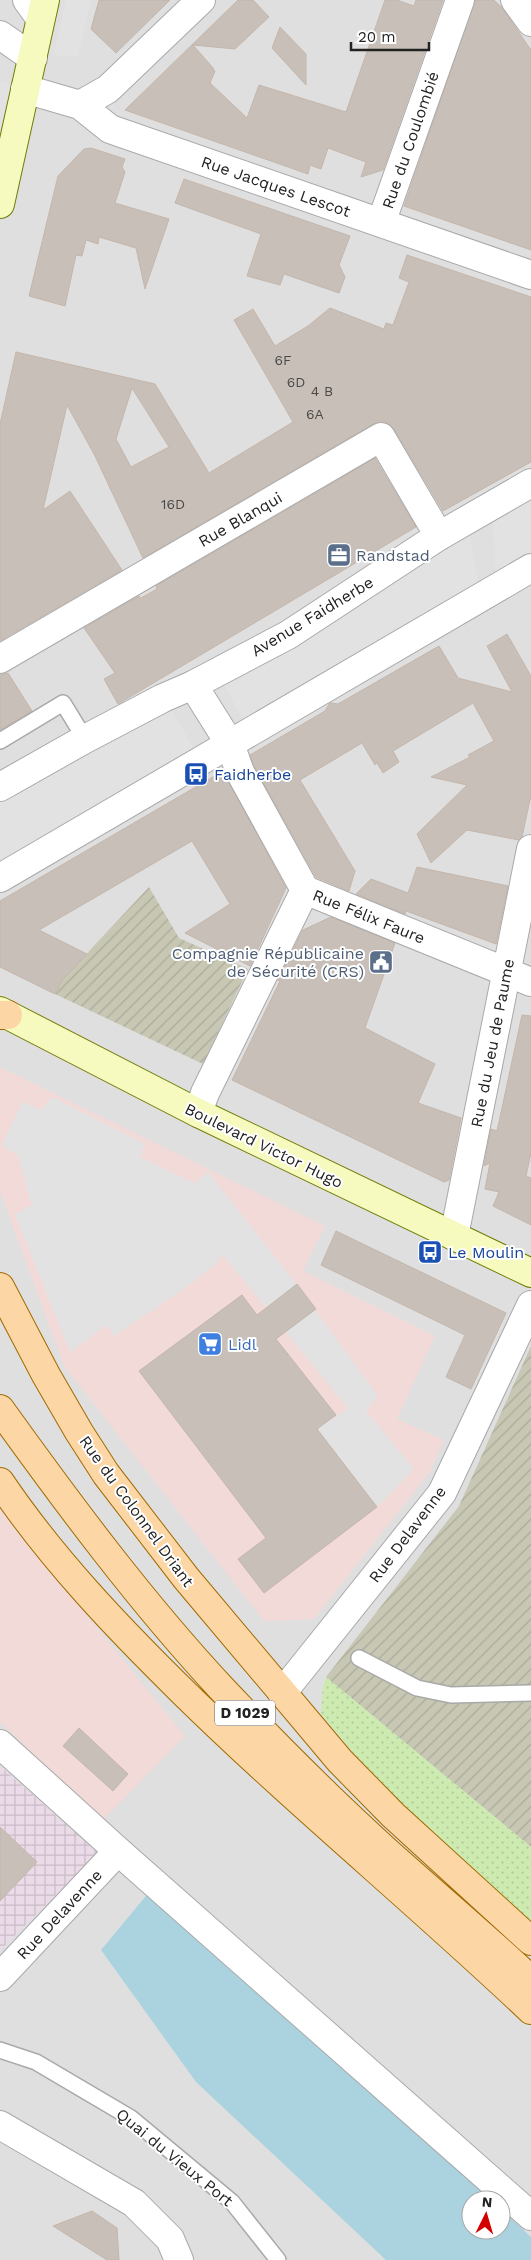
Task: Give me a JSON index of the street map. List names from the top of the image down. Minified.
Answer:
{"streets":{"main road":["Boulevard Victor Hugo","Rue du Colonnel Driant","D 1029"],"street":["Rue du Coulombié","Rue Jacques Lescot","Rue Blanqui","Avenue Faidherbe","Rue Félix Faure","Rue du Jeu de Paume","Rue Delavenne"],"lane":["Quai du Vieux Port"]},"crossings":[["Rue du Coulombié","Rue Jacques Lescot"],["Rue Blanqui","Avenue Faidherbe"],["Rue Félix Faure","Rue du Jeu de Paume"],["Rue du Jeu de Paume","Boulevard Victor Hugo"],["Rue du Colonnel Driant","Rue Delavenne"]],"places":{"office":["Randstad"],"bus stop":["Faidherbe","Le Moulin"],"public building":["Compagnie Républicaine de Sécurité (CRS)"],"supermarket":["Lidl"]},"house_numbers":["6F","6D","4 B","6A","16D"],"scale_bar":"20 m","north":"top"}
